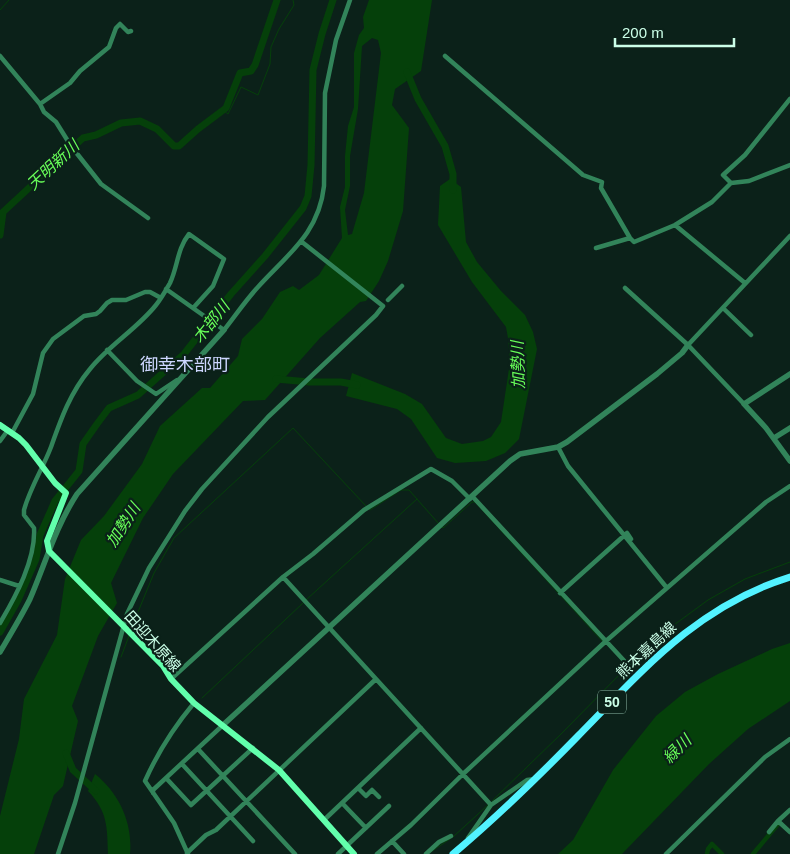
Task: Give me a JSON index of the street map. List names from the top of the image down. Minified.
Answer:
{"streets":{"main road":["田迎木原線","熊本嘉島線","50"]},"districts":["御幸木部町"],"water":["天明新川","木部川","加勢川","緑川"],"scale_bar":"200 m"}
